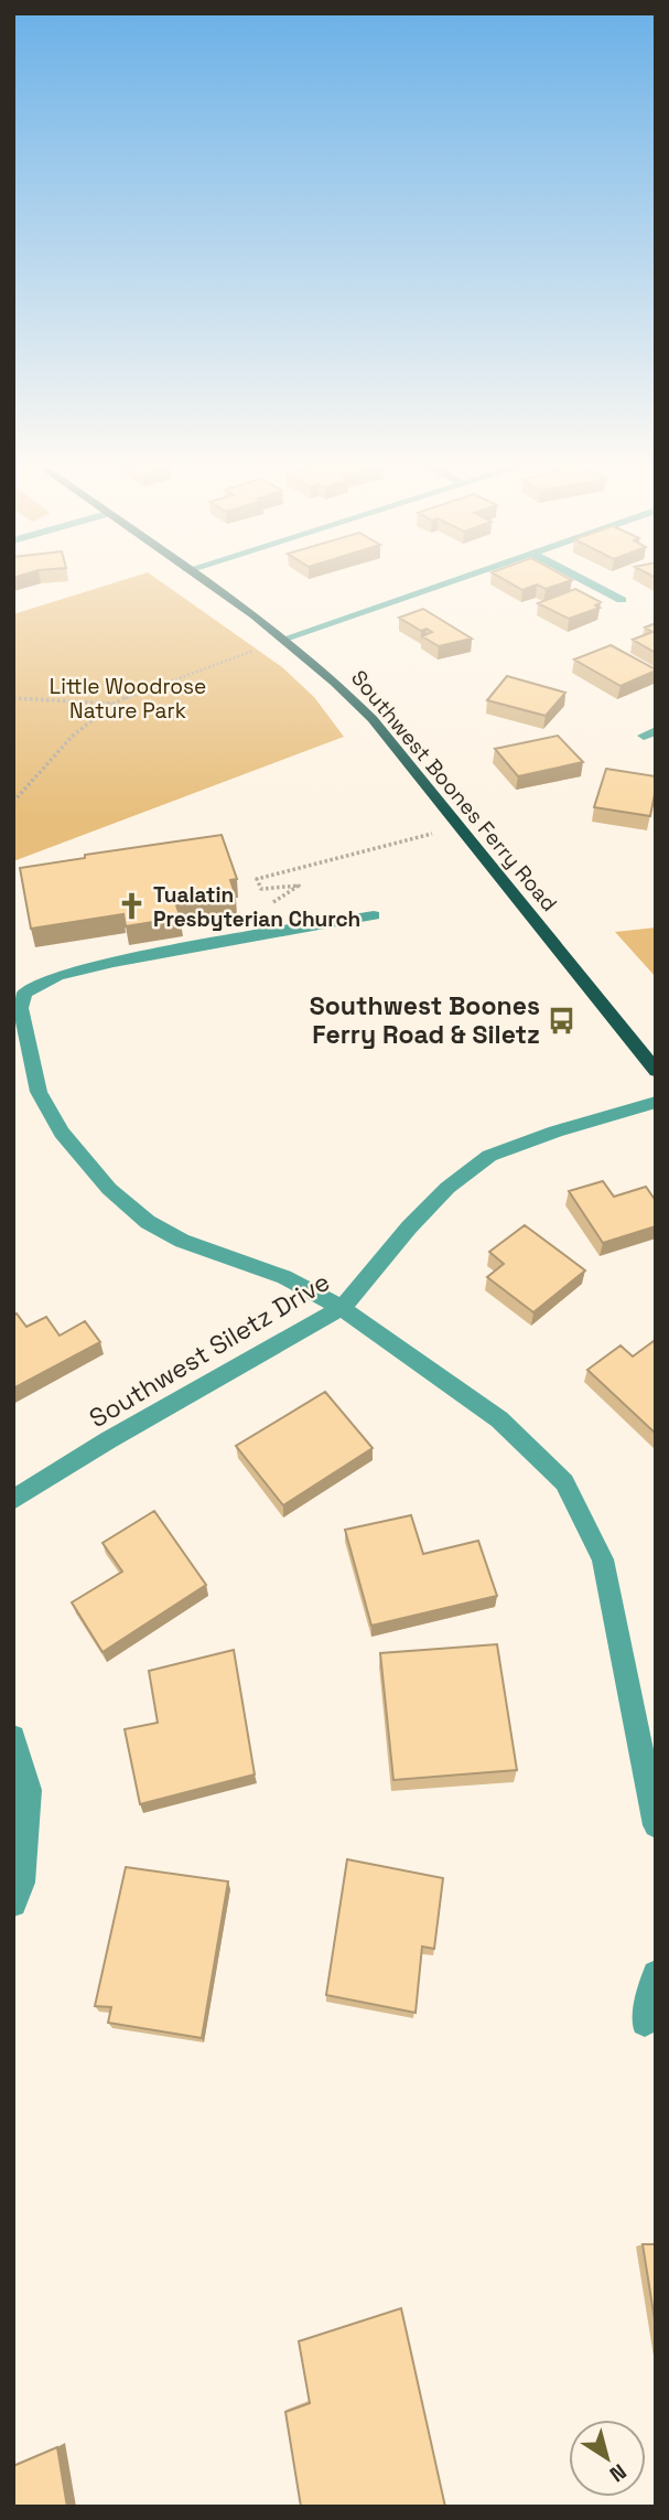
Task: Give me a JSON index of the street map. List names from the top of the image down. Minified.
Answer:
{"streets":{"main road":["Southwest Boones Ferry Road"],"street":["Southwest Siletz Drive"]},"parks":["Little Woodrose Nature Park"],"places":{"church":["Tualatin Presbyterian Church"],"bus stop":["Southwest Boones Ferry Road & Siletz"]},"north":"bottom right"}
